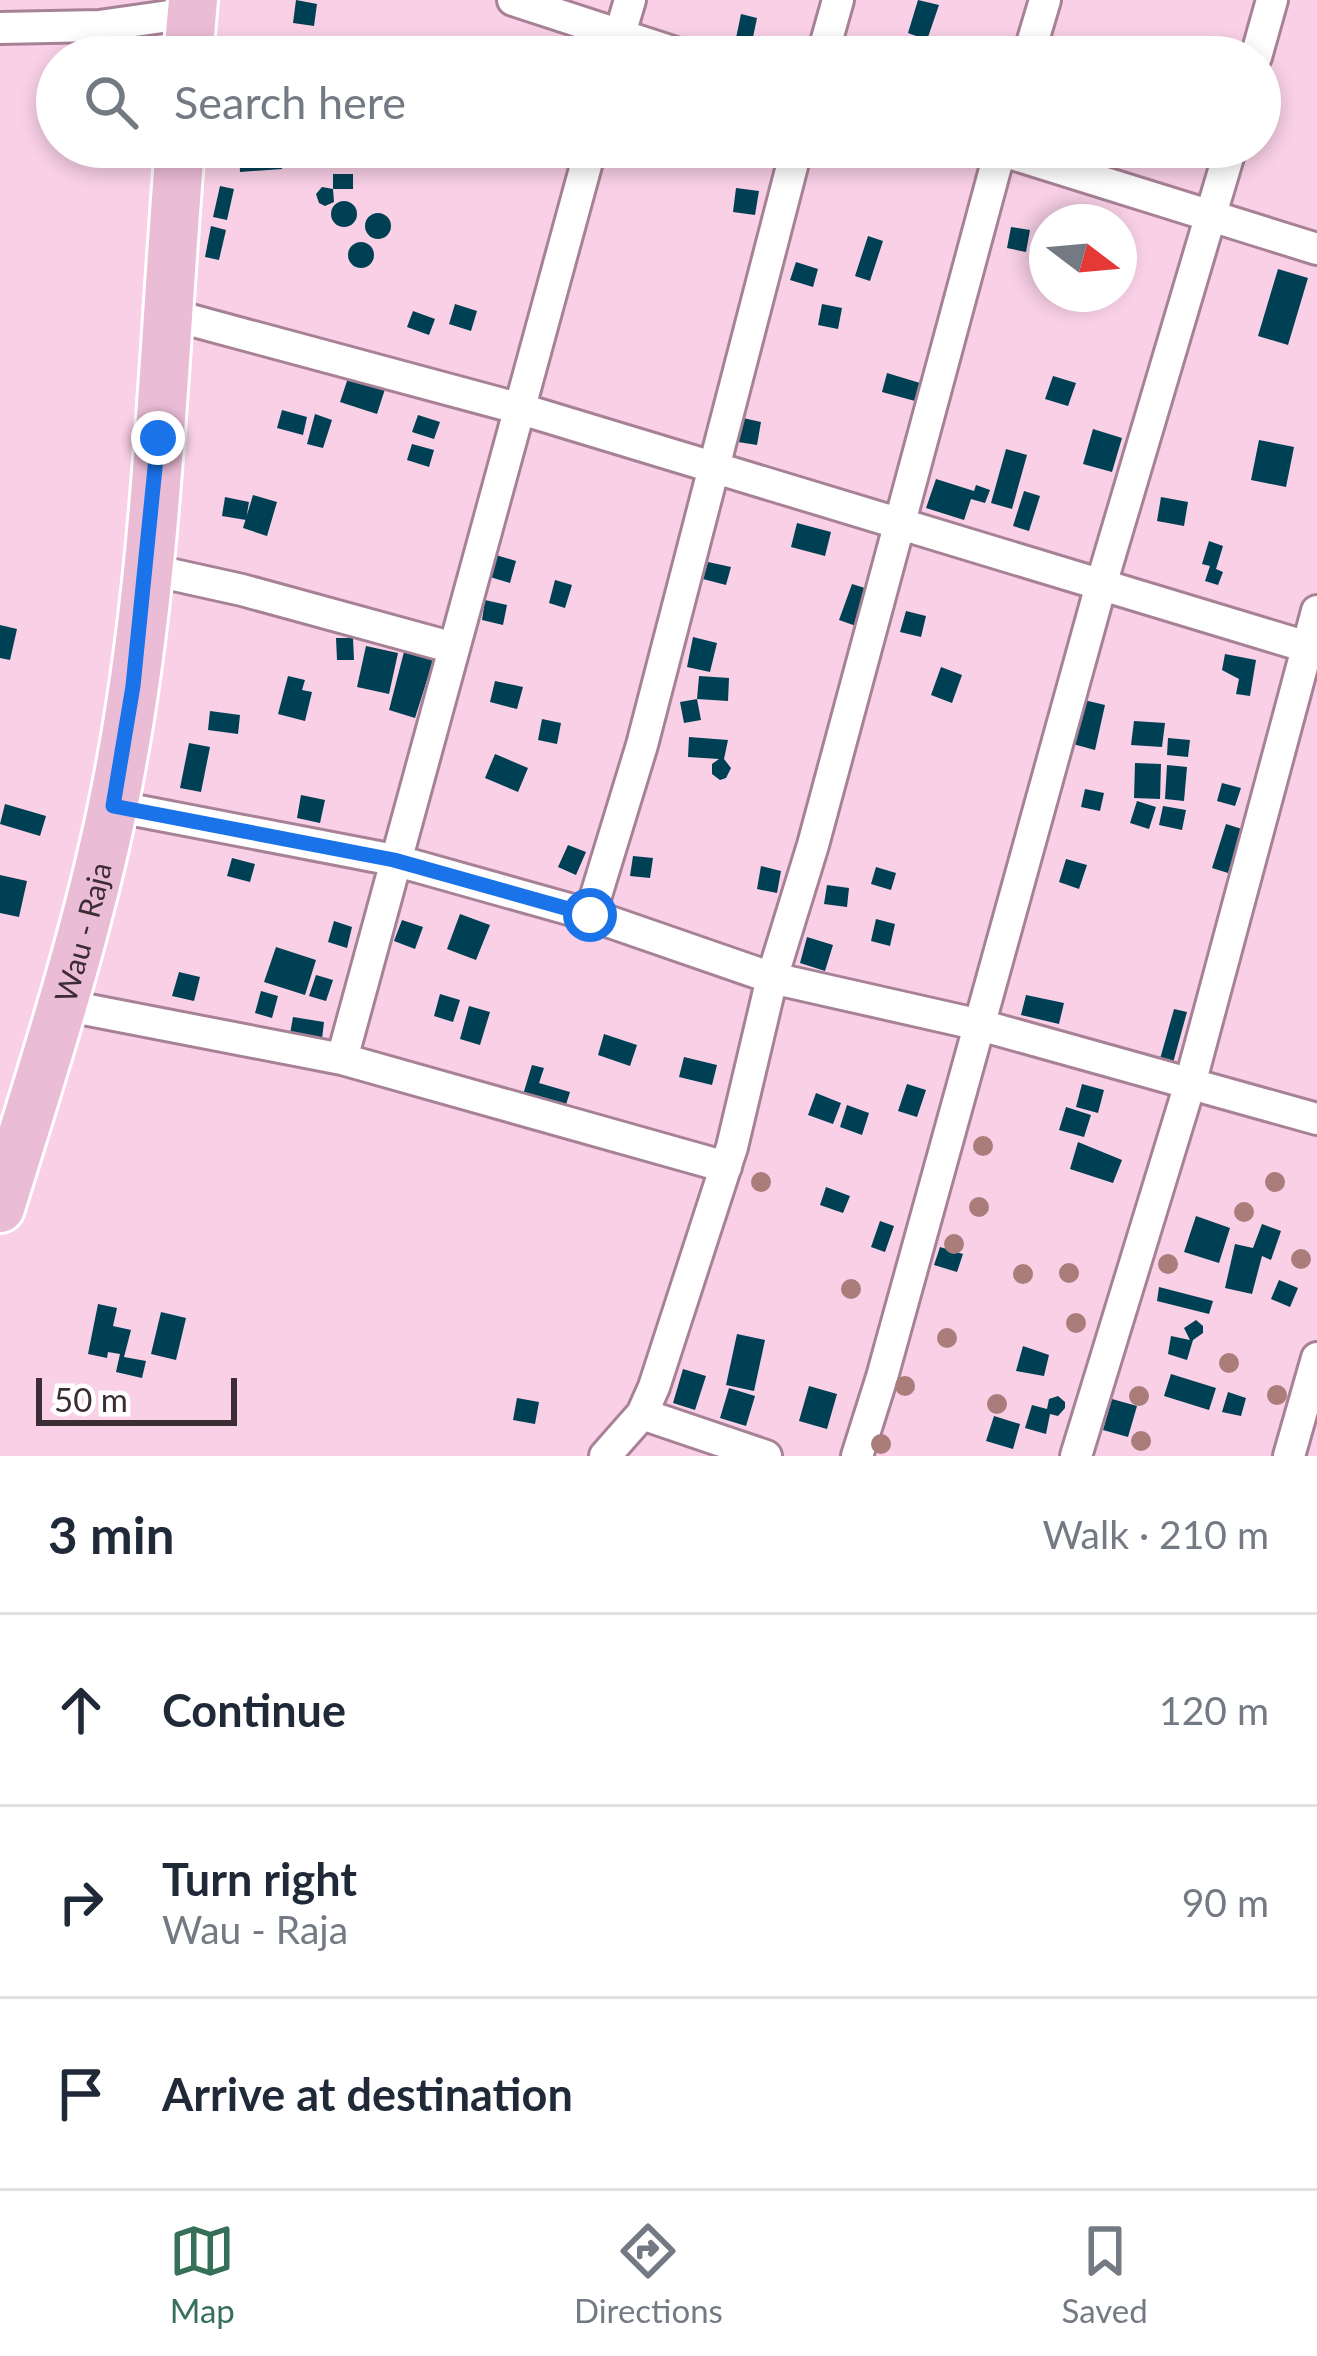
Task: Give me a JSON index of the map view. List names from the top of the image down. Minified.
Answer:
{"streets":{"main road":["Wau - Raja"]},"scale_bar":"50 m","north":"right","page":{"search":"Search here","scale":"50 m","heading":["3 min","Walk · 210 m"],"list":[["Continue","120 m"],["Turn right","Wau - Raja","90 m"],"Arrive at destination"],"nav":["Map","Directions","Saved"]}}
